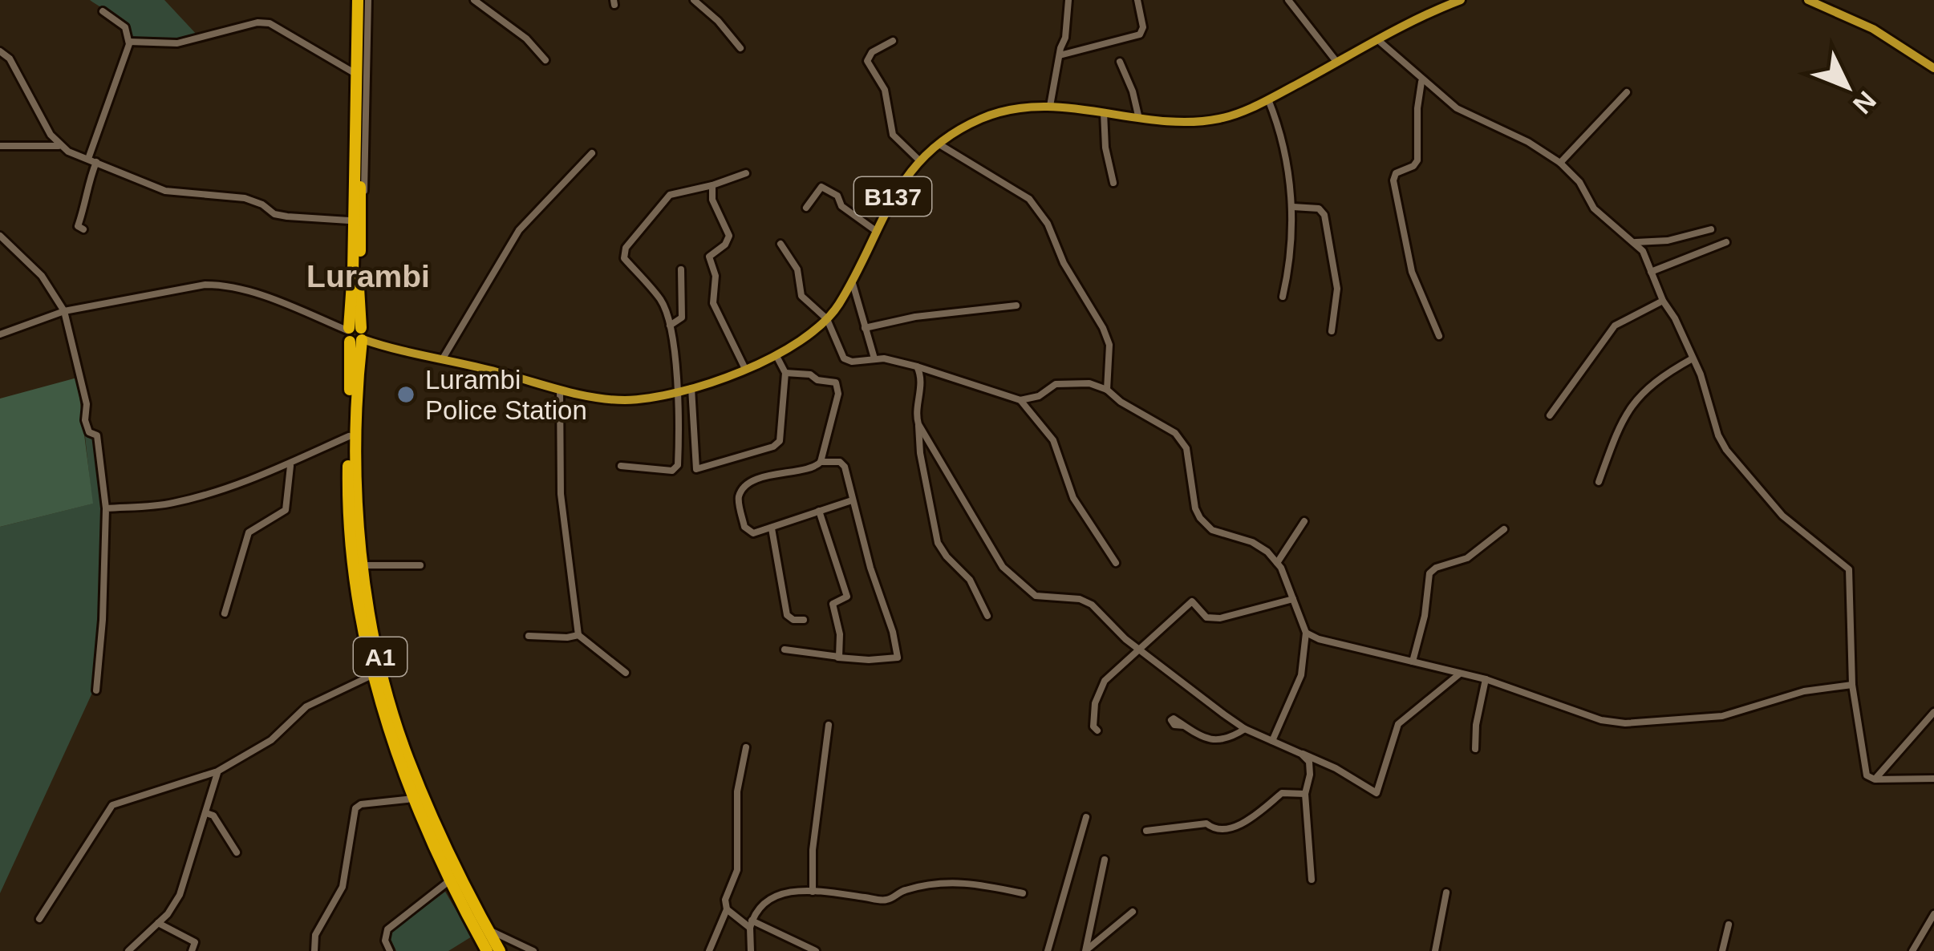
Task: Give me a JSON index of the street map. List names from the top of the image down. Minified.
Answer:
{"streets":{"highway":["A1"],"main road":["B137"]},"crossings":[["B137","A1"]],"districts":["Lurambi"],"places":["Lurambi Police Station"],"north":"bottom right"}
